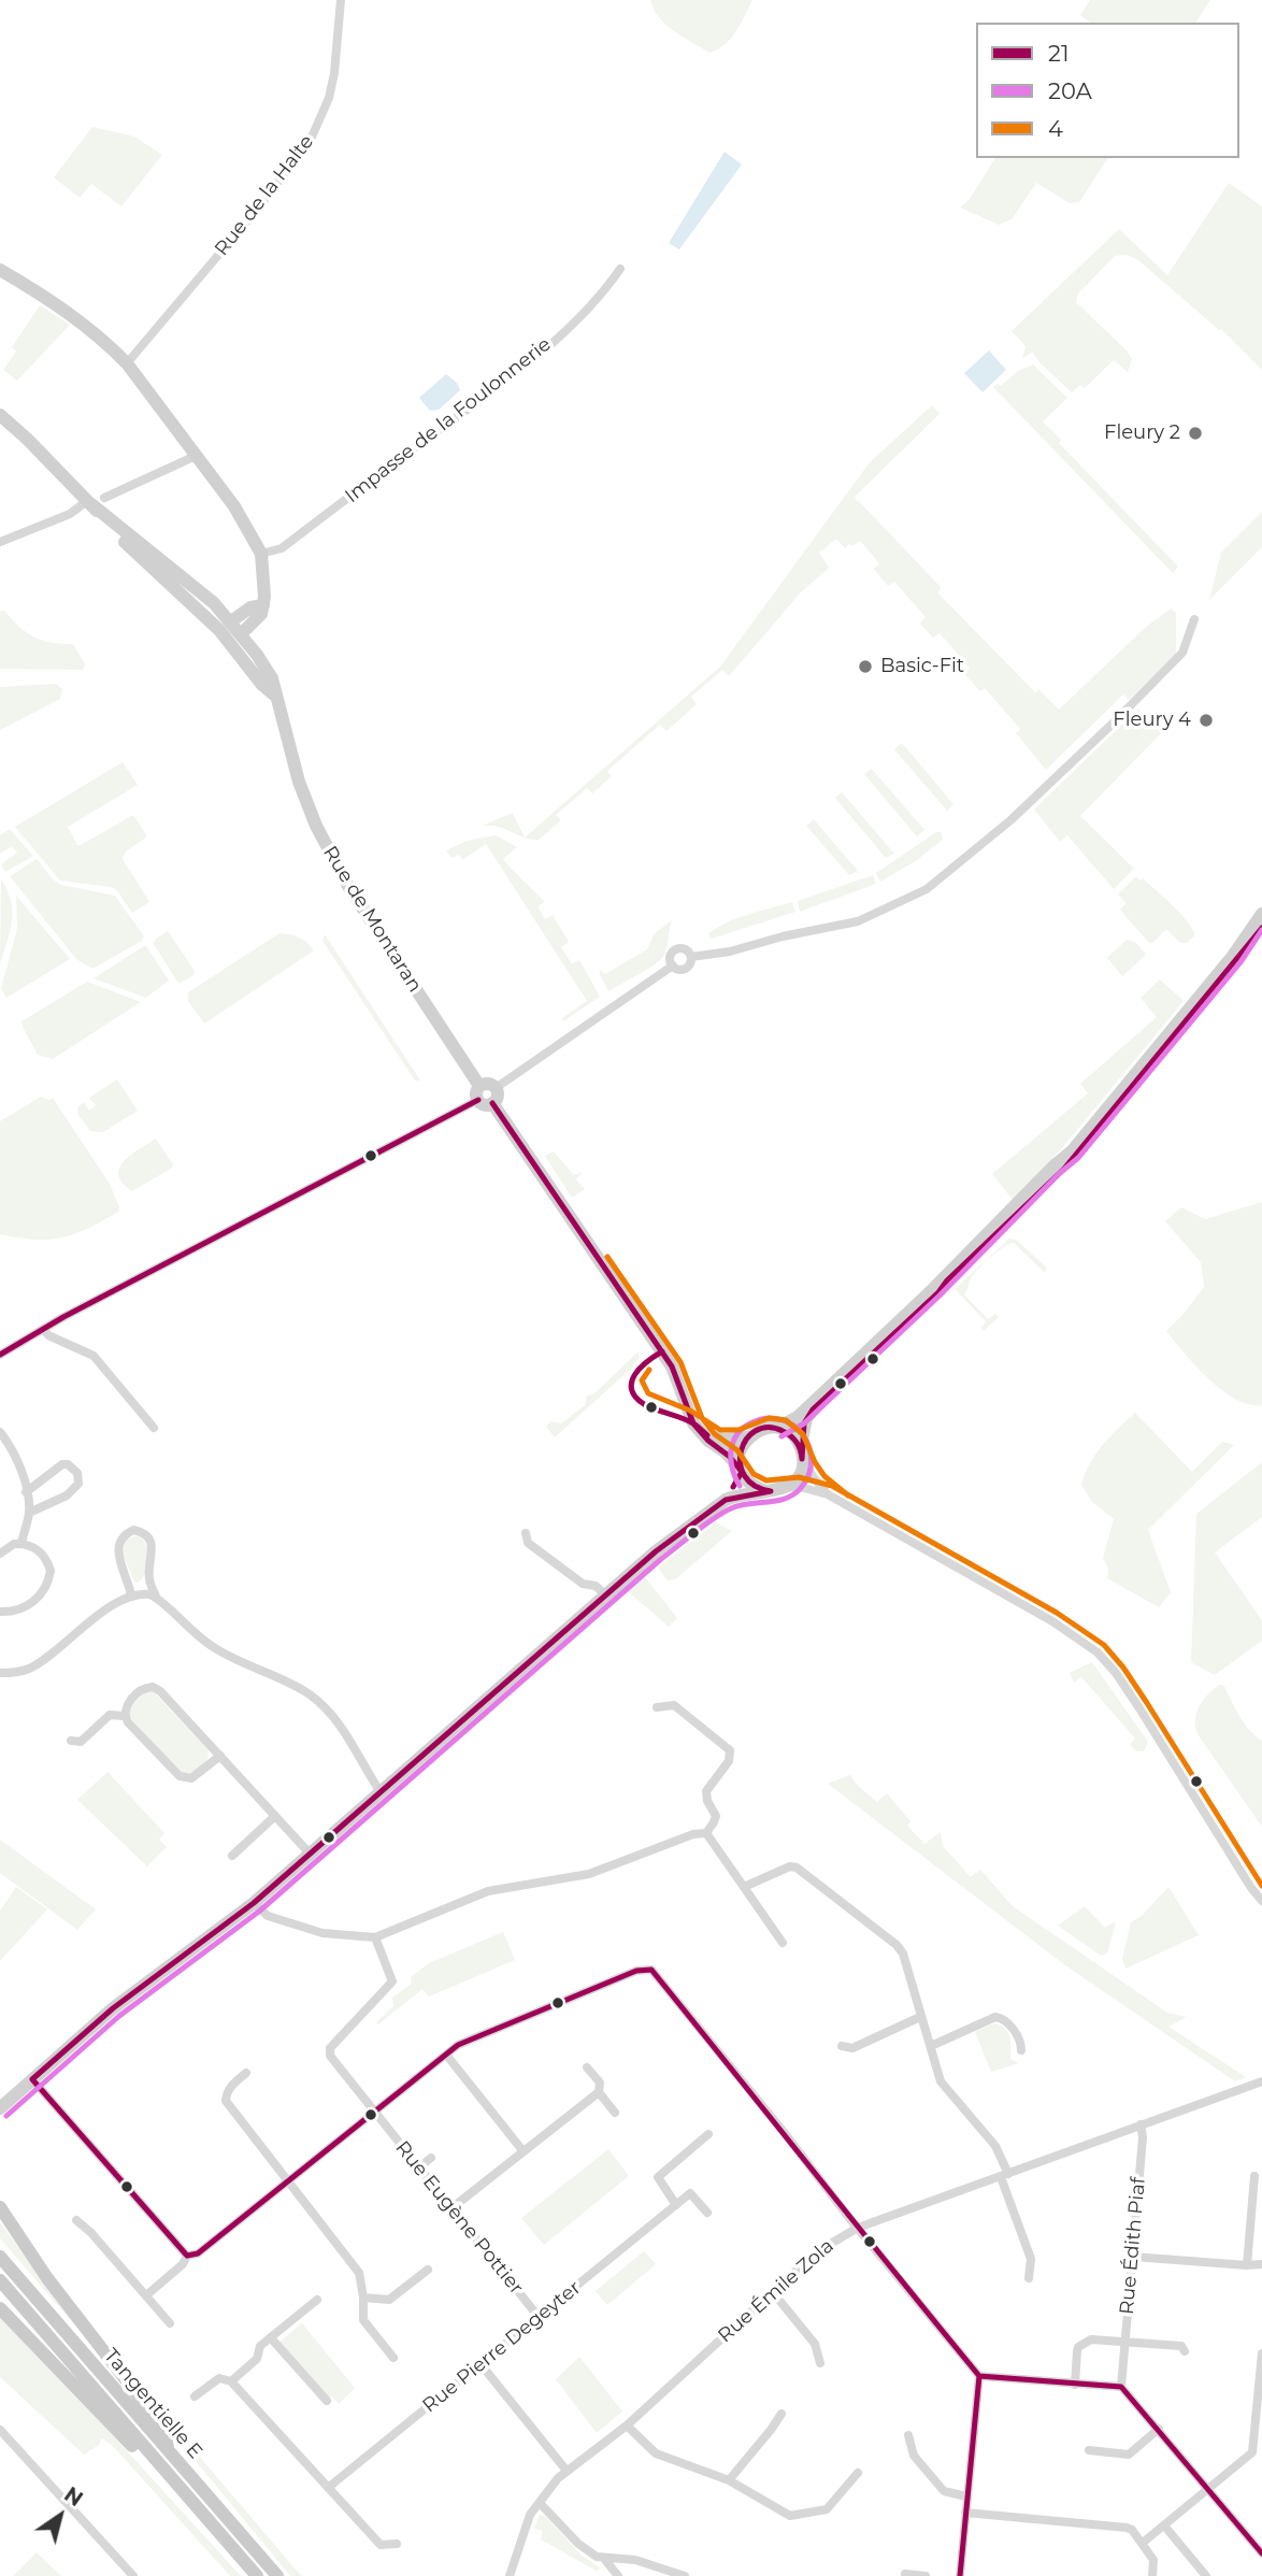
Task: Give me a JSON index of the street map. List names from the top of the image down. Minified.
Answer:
{"streets":{"main road":["Rue de Montaran","Tangentielle E"],"street":["Rue de la Halte","Impasse de la Foulonnerie","Rue Eugène Pottier","Rue Édith Piaf","Rue Émile Zola","Rue Pierre Degeyter"]},"crossings":[["Rue Eugène Pottier","Rue Pierre Degeyter"],["Rue Édith Piaf","Rue Émile Zola"]],"places":["Fleury 2","Basic-Fit","Fleury 4"],"lines":["transit line 21","transit line 20A","transit line 4"],"legend":["21","20A","4"],"north":"top right"}
